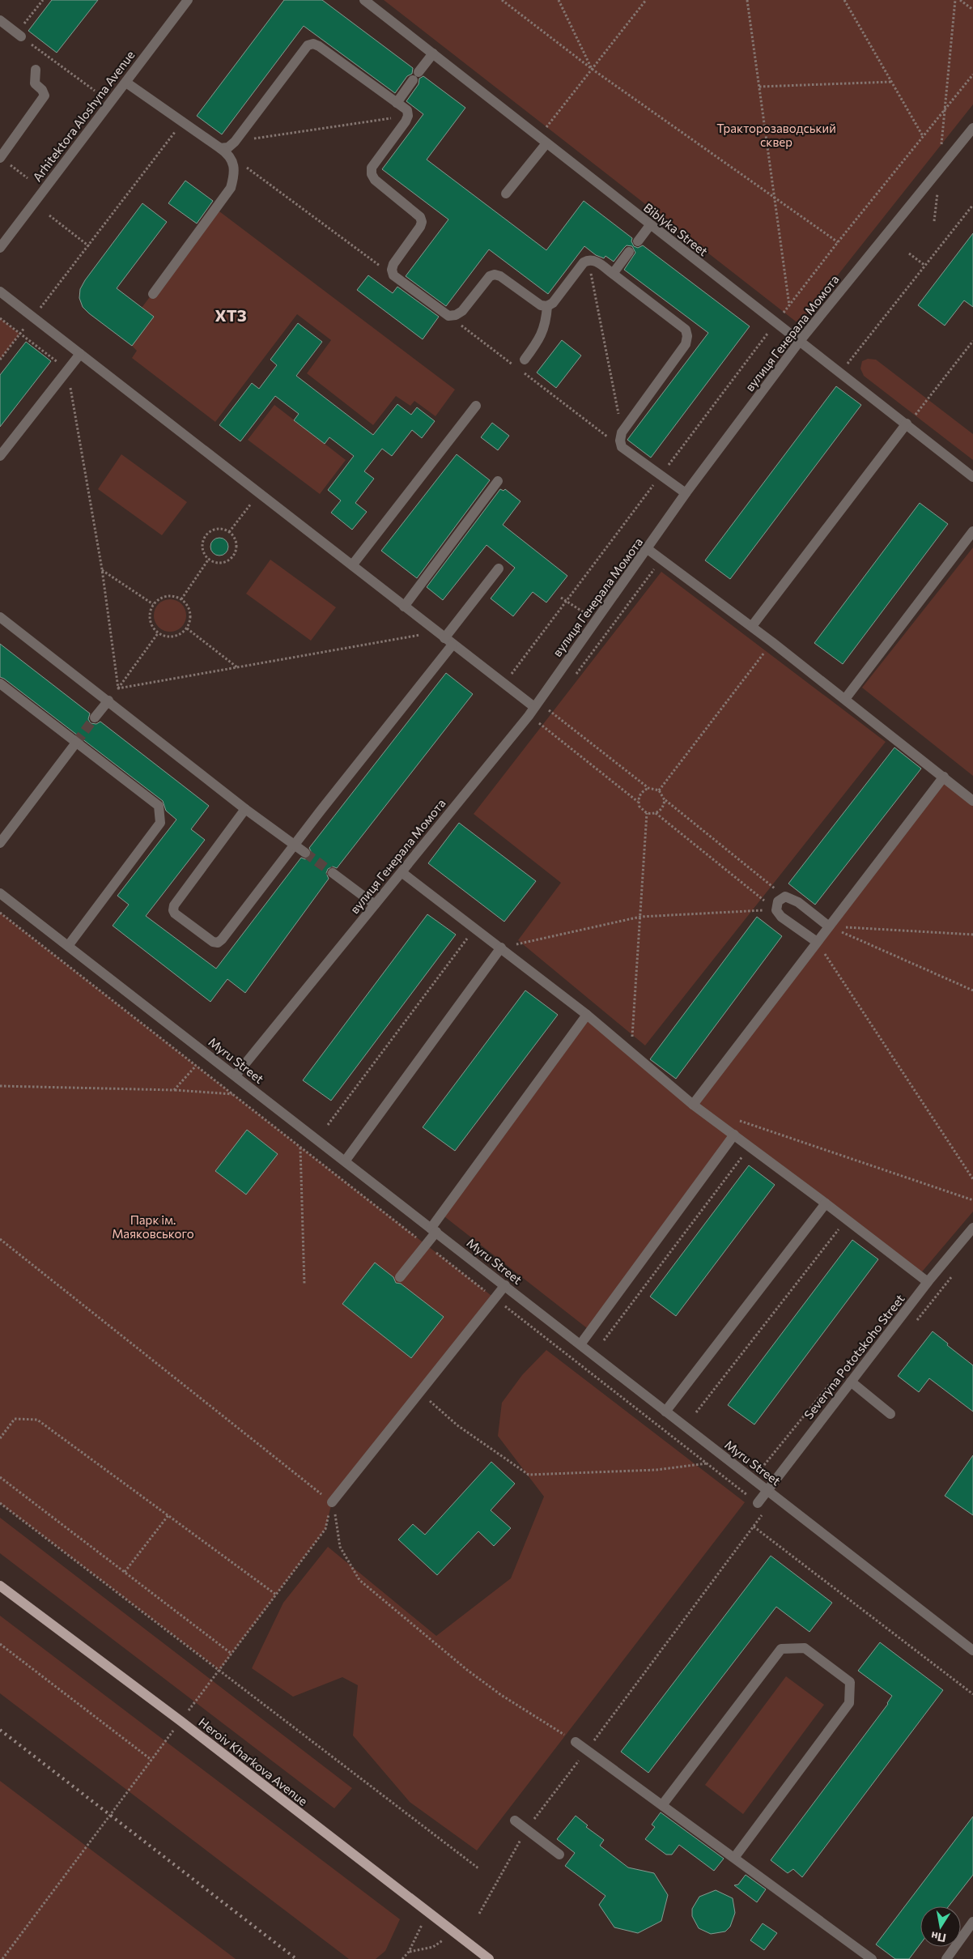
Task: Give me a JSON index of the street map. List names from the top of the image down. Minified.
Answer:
{"streets":{"main road":["Heroiv Kharkova Avenue"],"street":["Arhitektora Aloshyna Avenue","Biblyka Street","вулиця Генерала Момота","Myru Street","Severyna Pototskoho Street"]},"crossings":[["Biblyka Street","вулиця Генерала Момота"],["вулиця Генерала Момота","Myru Street"],["Myru Street","Severyna Pototskoho Street"]],"districts":["ХТЗ"],"parks":["Тракторозаводський сквер","Парк ім. Маяковського"],"north":"bottom"}
